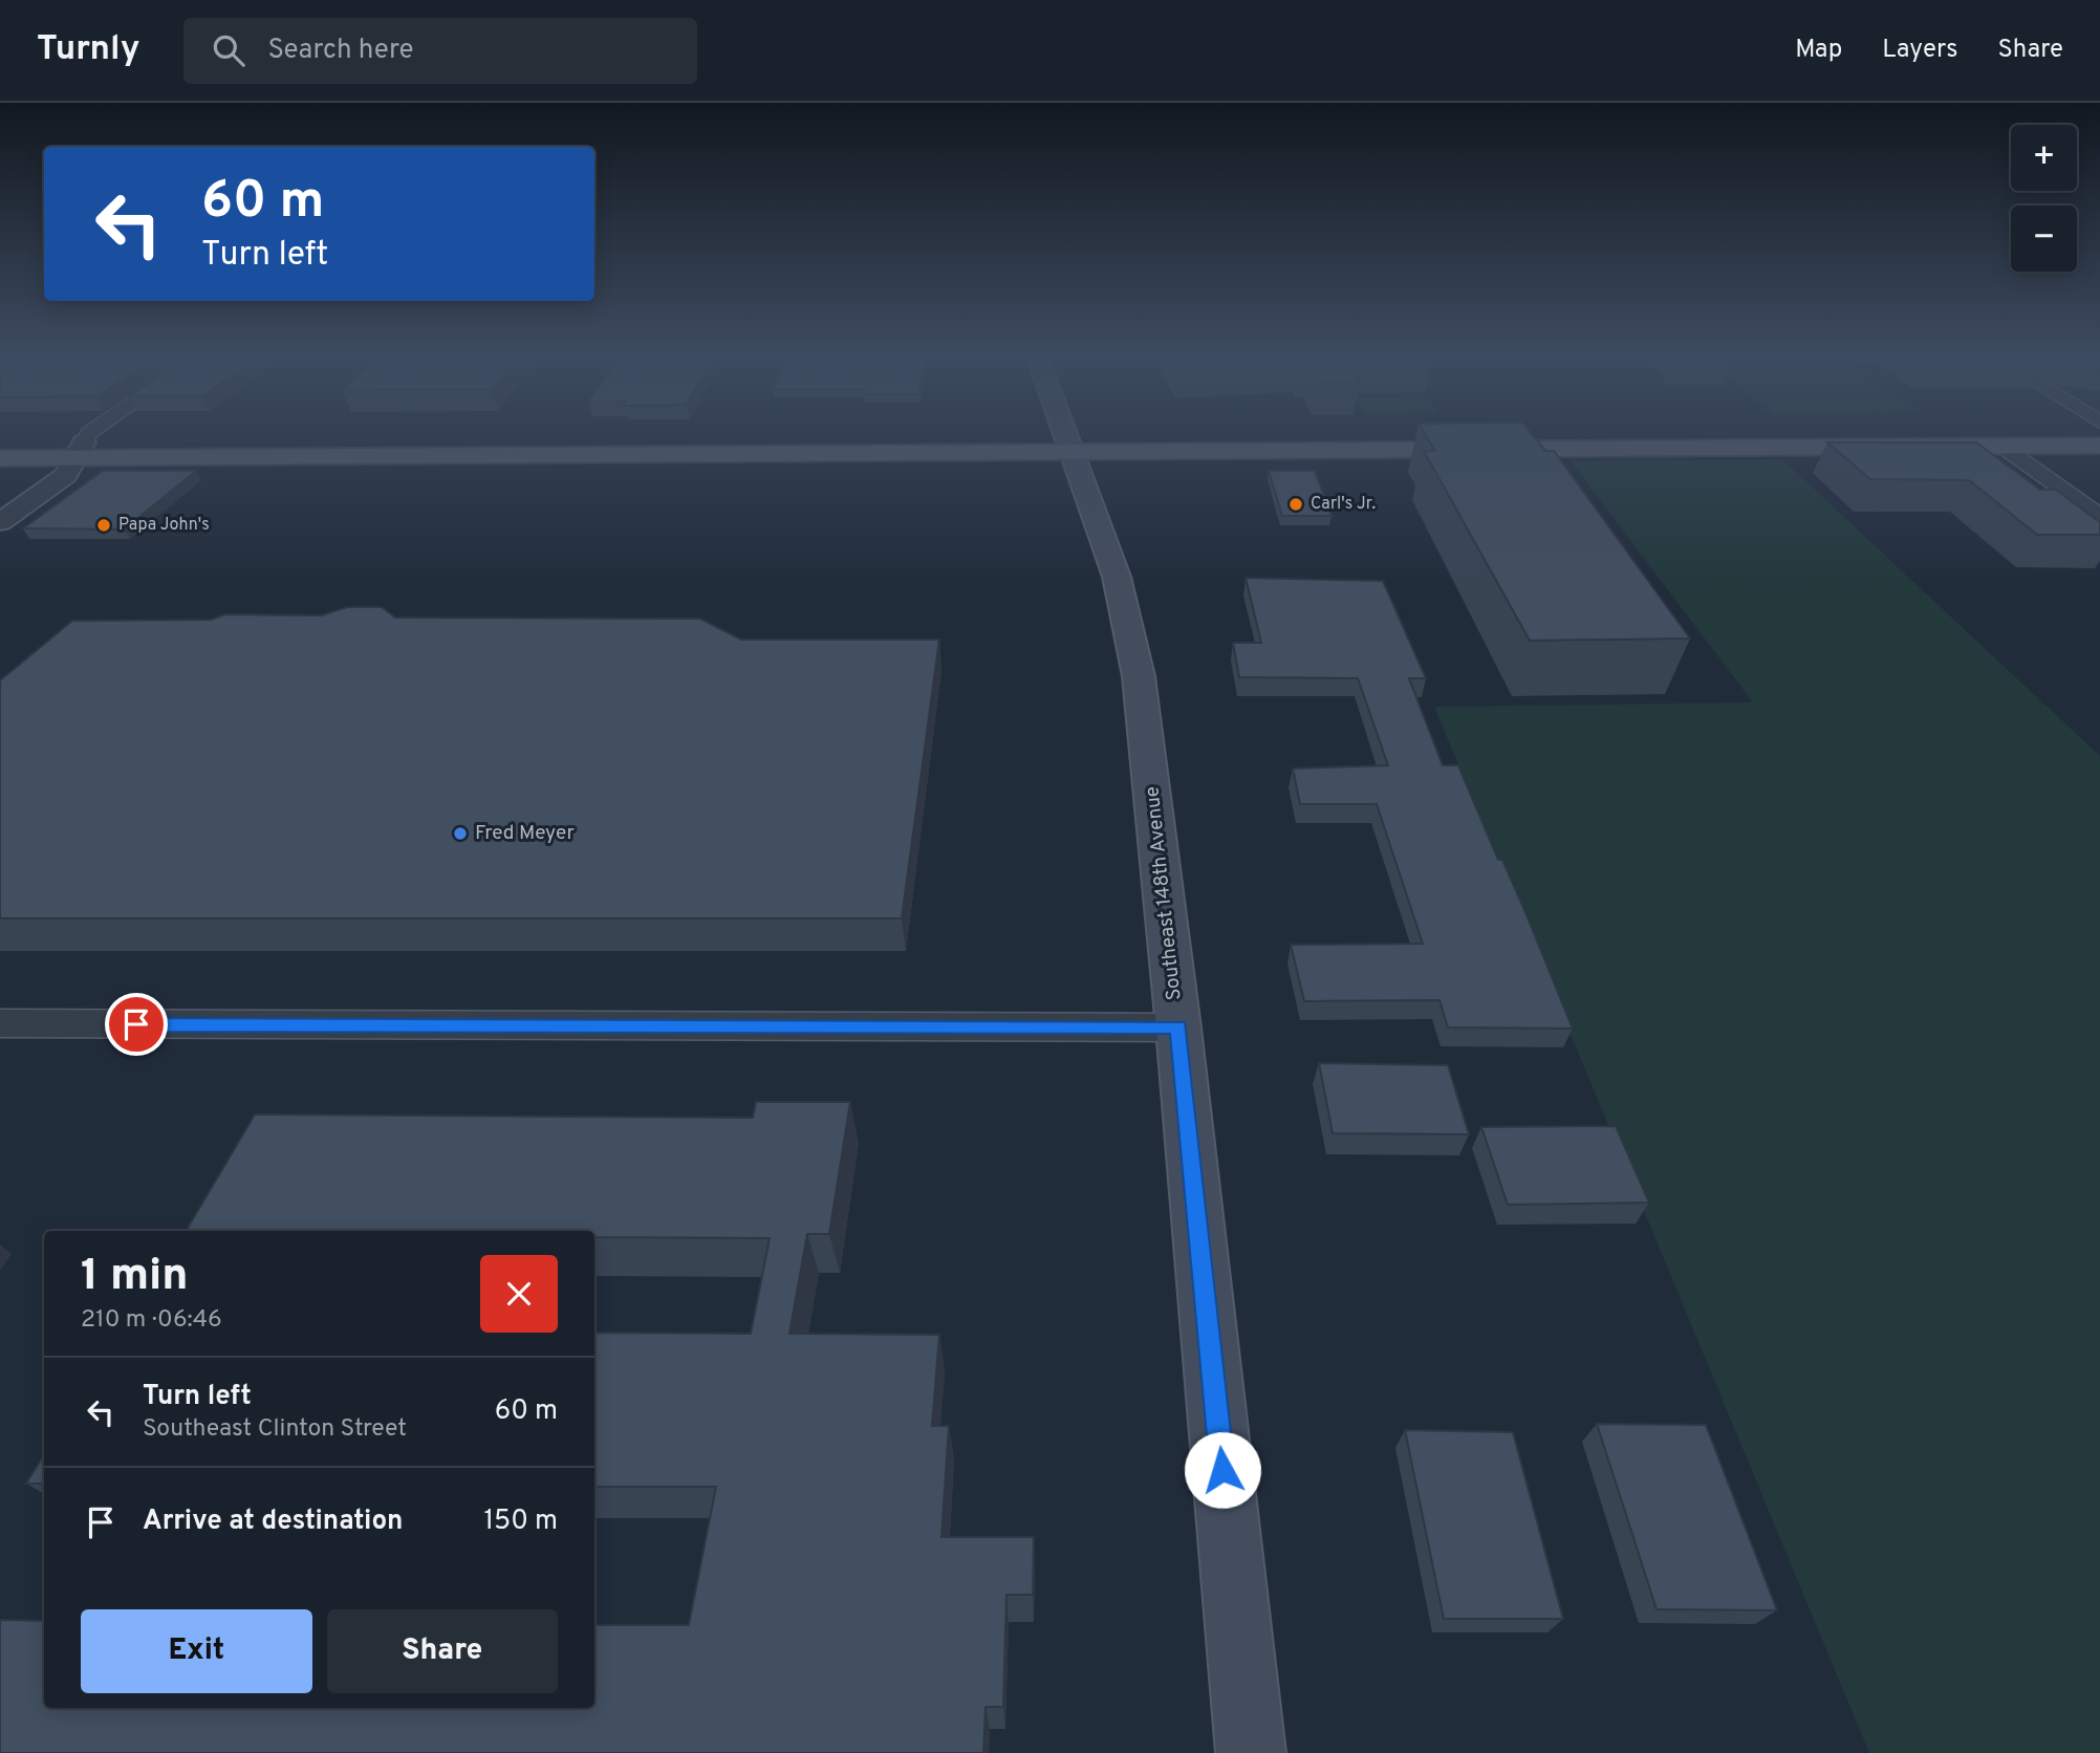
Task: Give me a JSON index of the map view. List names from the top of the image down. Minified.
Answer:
{"streets":{"main road":["Southeast 148th Avenue"]},"places":["Carl's Jr.","Papa John's","Fred Meyer"],"page":{"header":"Turnly","search":"Search here","nav":["Map","Layers","Share"],"map_buttons":["+","−"],"turn":["60 m","Turn left"],"heading":["1 min","210 m · 06:46"],"list":[{"name":"Turn left","note":"Southeast Clinton Street","value":"60 m"},{"name":"Arrive at destination","value":"150 m"}],"buttons":["Exit","Share"]}}
